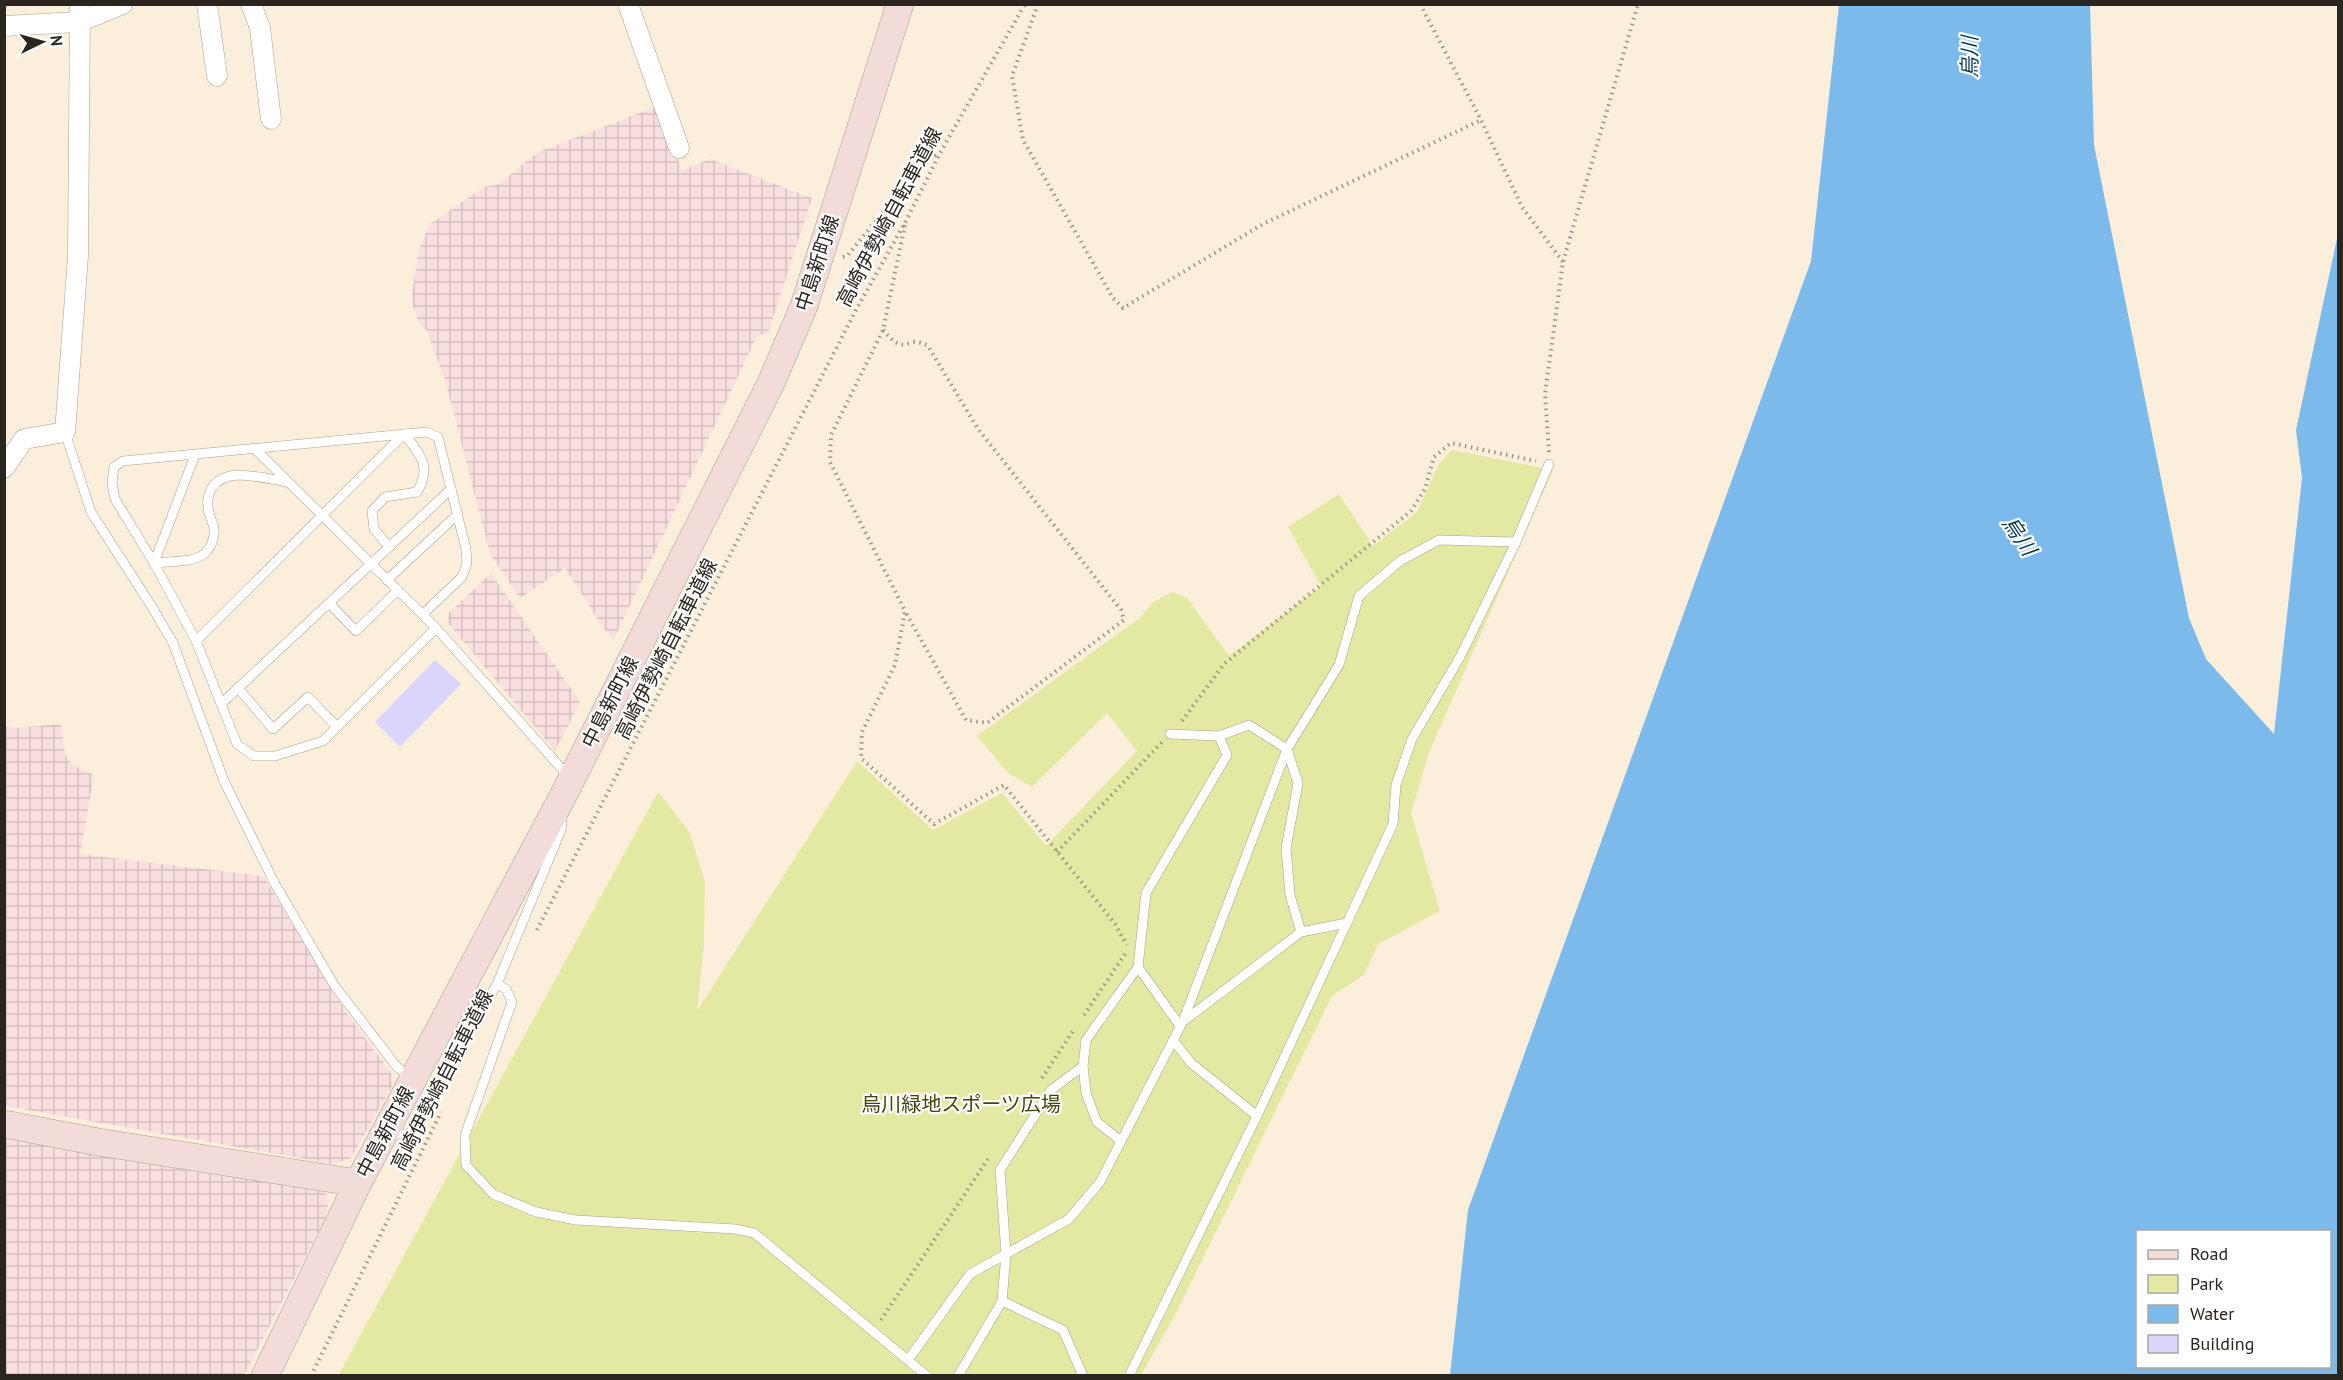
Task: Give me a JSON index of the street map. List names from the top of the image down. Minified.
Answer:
{"streets":{"main road":["中島新町線"],"path":["高崎伊勢崎自転車道線"]},"water":["烏川"],"parks":["烏川緑地スポーツ広場"],"legend":["Road","Park","Water","Building"],"north":"right"}
